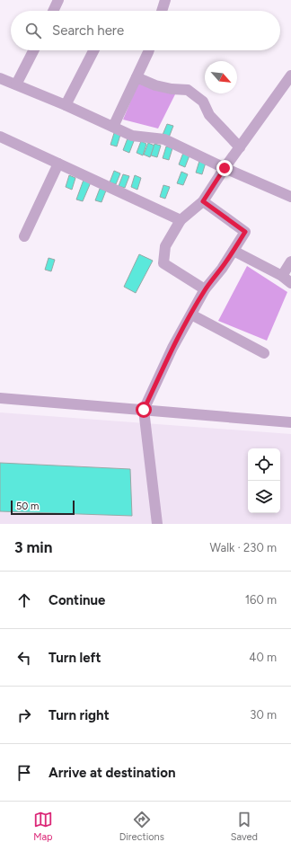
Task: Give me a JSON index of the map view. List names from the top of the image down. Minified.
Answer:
{"scale_bar":"50 m","north":"bottom right","page":{"search":"Search here","scale":"50 m","heading":["3 min","Walk · 230 m"],"list":[["Continue","160 m"],["Turn left","40 m"],["Turn right","30 m"],"Arrive at destination"],"nav":["Map","Directions","Saved"]}}
